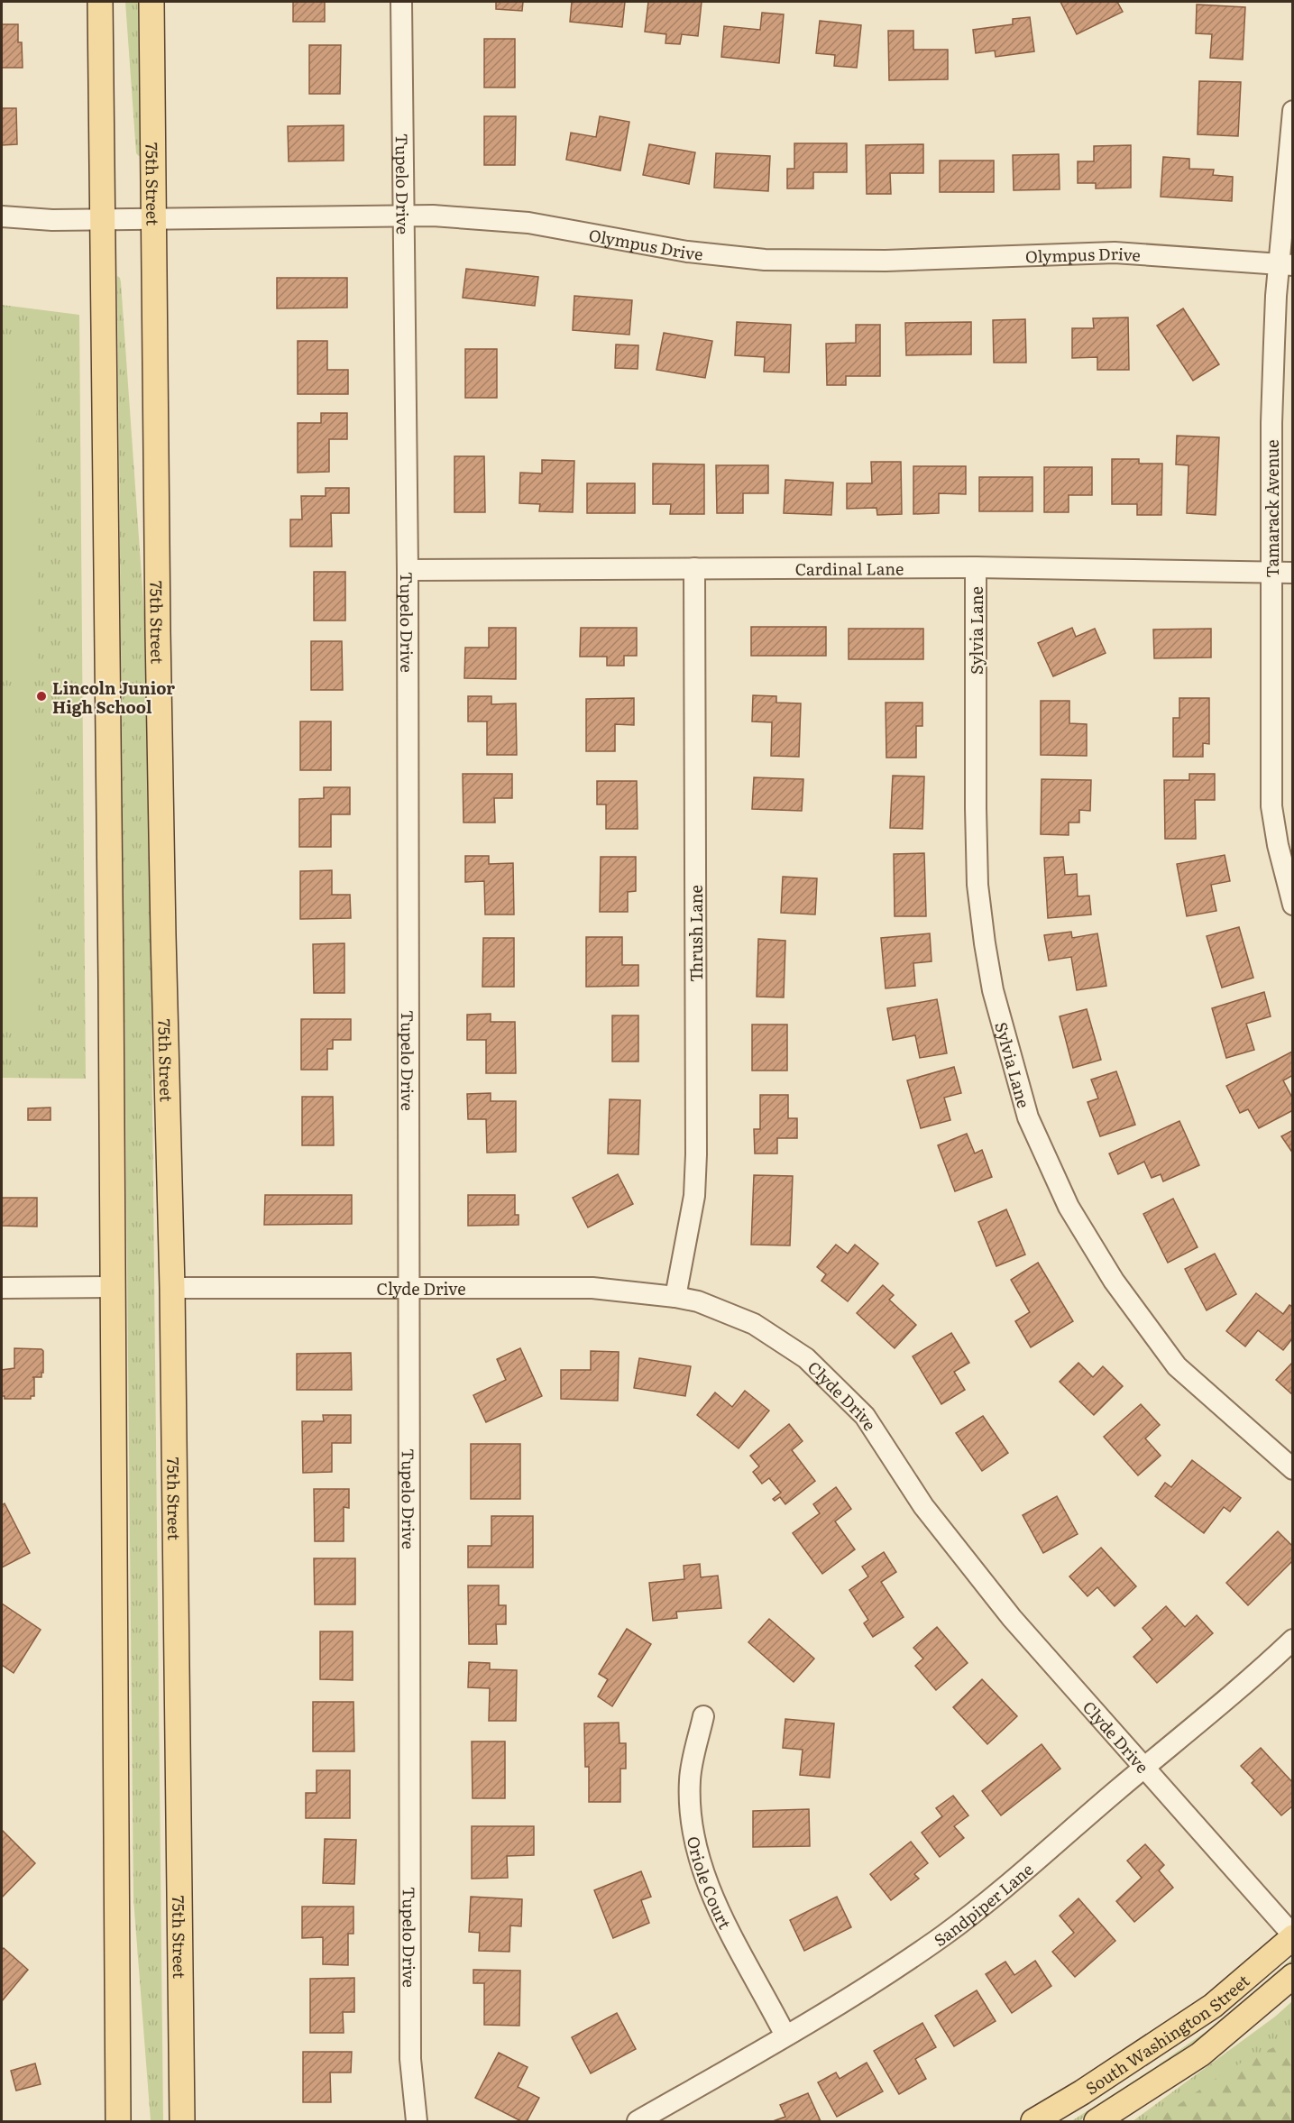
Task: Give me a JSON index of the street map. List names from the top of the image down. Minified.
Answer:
{"streets":{"main road":["75th Street","South Washington Street"],"street":["Tupelo Drive","Olympus Drive","Tamarack Avenue","Cardinal Lane","Sylvia Lane","Thrush Lane","Clyde Drive","Oriole Court","Sandpiper Lane"]},"crossings":[["75th Street","Olympus Drive"],["75th Street","Clyde Drive"],["Tupelo Drive","Olympus Drive"],["Tupelo Drive","Cardinal Lane"],["Tupelo Drive","Clyde Drive"],["Olympus Drive","Tamarack Avenue"],["Tamarack Avenue","Cardinal Lane"],["Cardinal Lane","Sylvia Lane"],["Cardinal Lane","Thrush Lane"],["Thrush Lane","Clyde Drive"],["Clyde Drive","Sandpiper Lane"],["Clyde Drive","South Washington Street"],["Oriole Court","Sandpiper Lane"]],"places":["Lincoln Junior High School"]}
